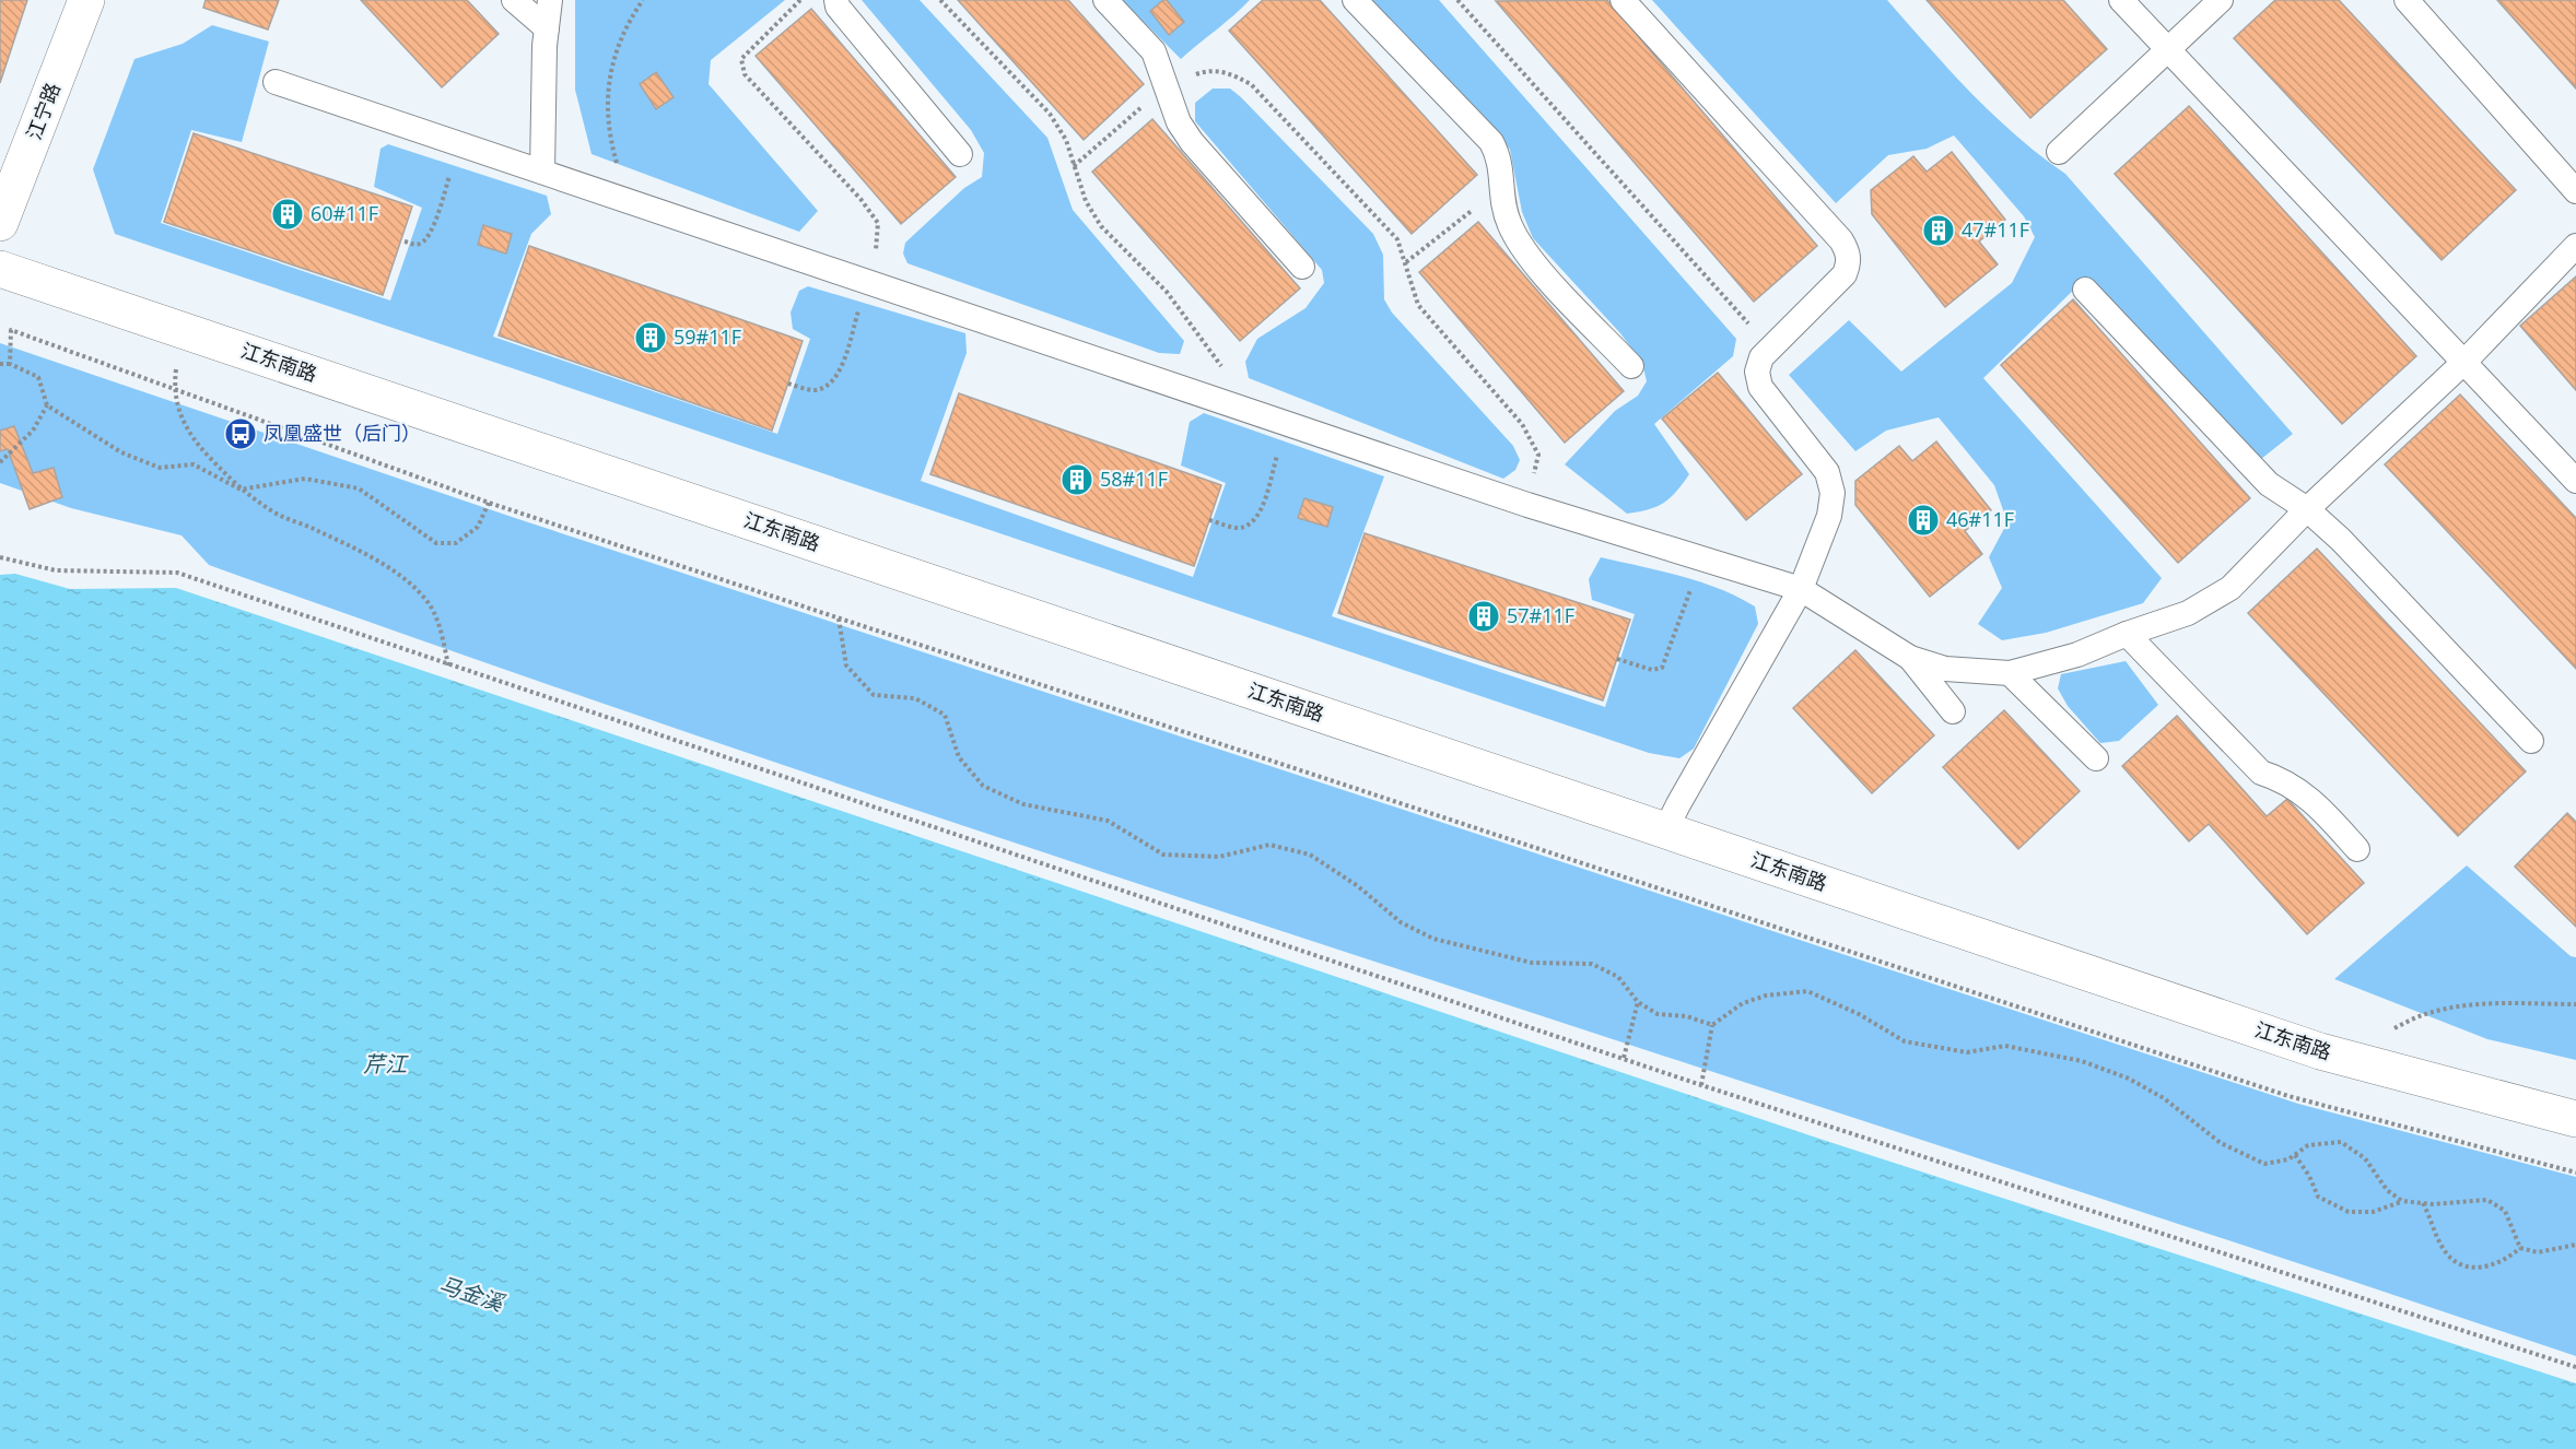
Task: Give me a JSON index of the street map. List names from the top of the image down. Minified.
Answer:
{"streets":{"street":["江宁路","江东南路"]},"water":["芹江","马金溪"],"places":{"building":["60#11F","47#11F","59#11F","58#11F","46#11F","57#11F"],"bus stop":["凤凰盛世（后门）"]}}
